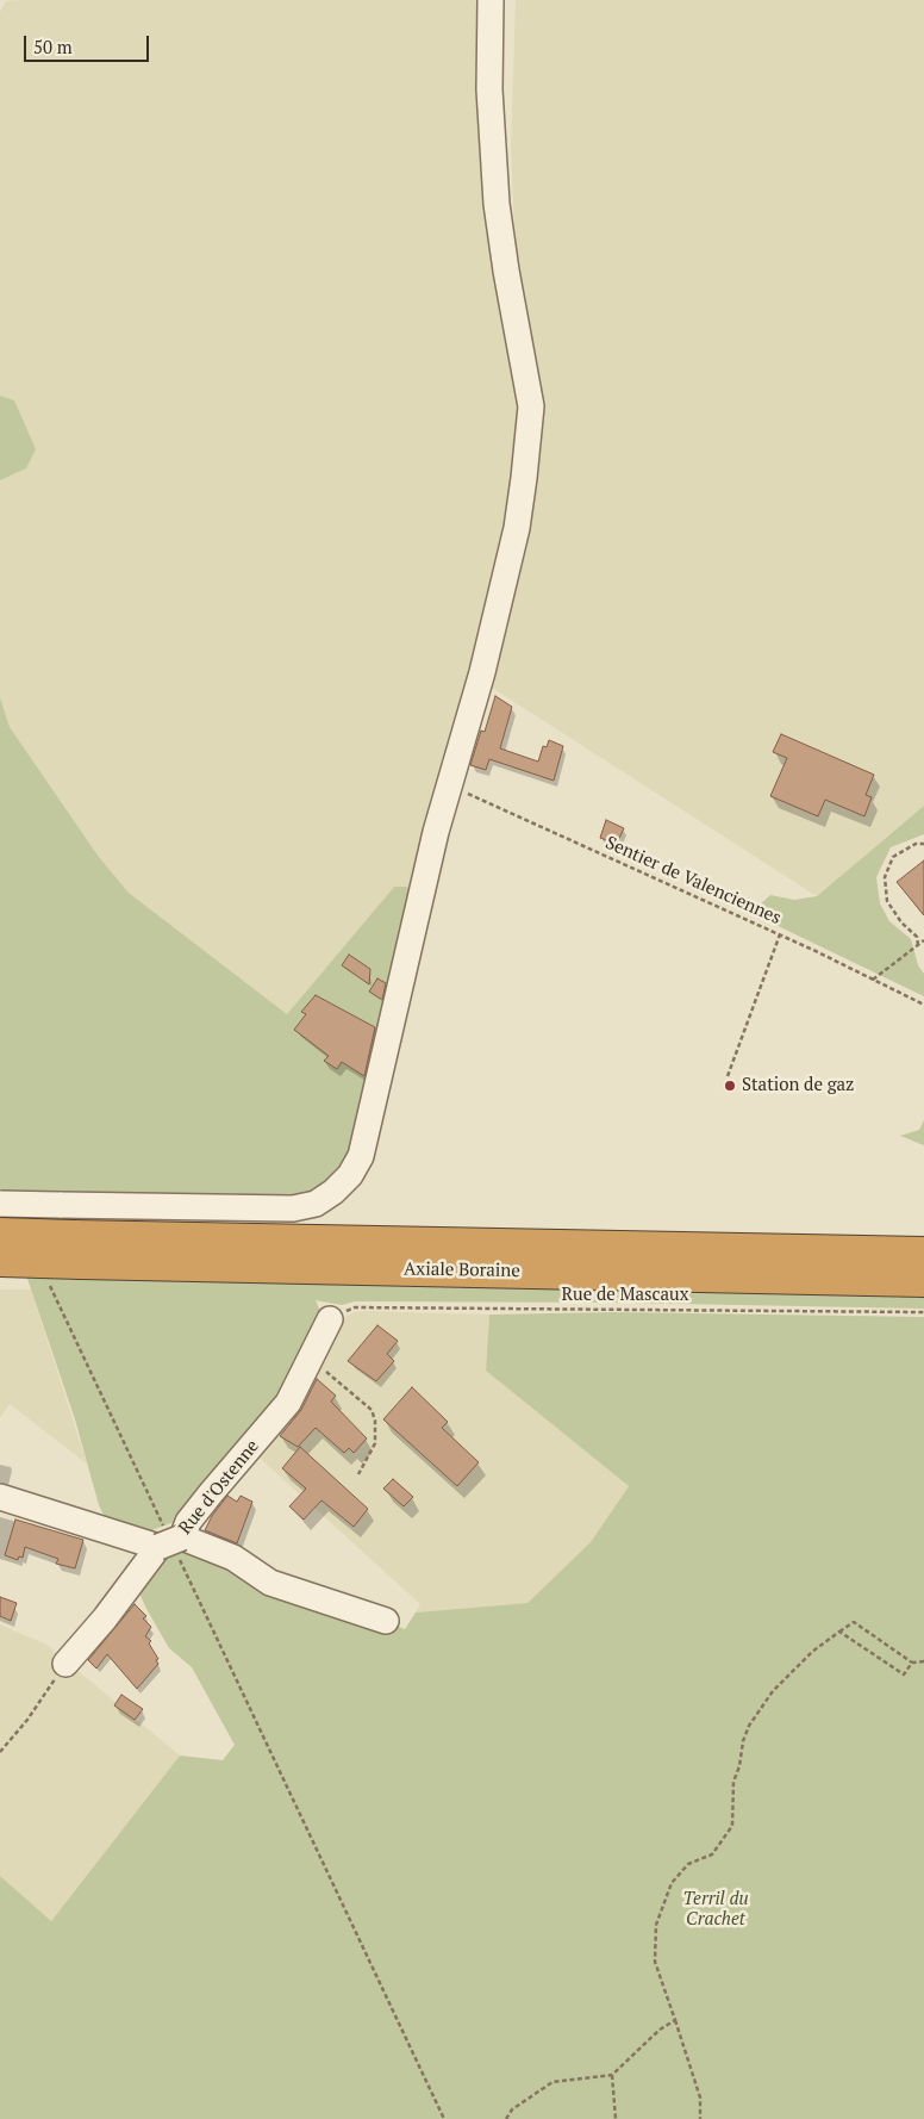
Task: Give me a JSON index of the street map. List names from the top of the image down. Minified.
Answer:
{"streets":{"highway":["Axiale Boraine"],"street":["Rue d'Ostenne"],"path":["Sentier de Valenciennes","Rue de Mascaux"]},"crossings":[["Rue de Mascaux","Rue d'Ostenne"]],"parks":["Terril du Crachet"],"places":["Station de gaz"],"scale_bar":"50 m"}
